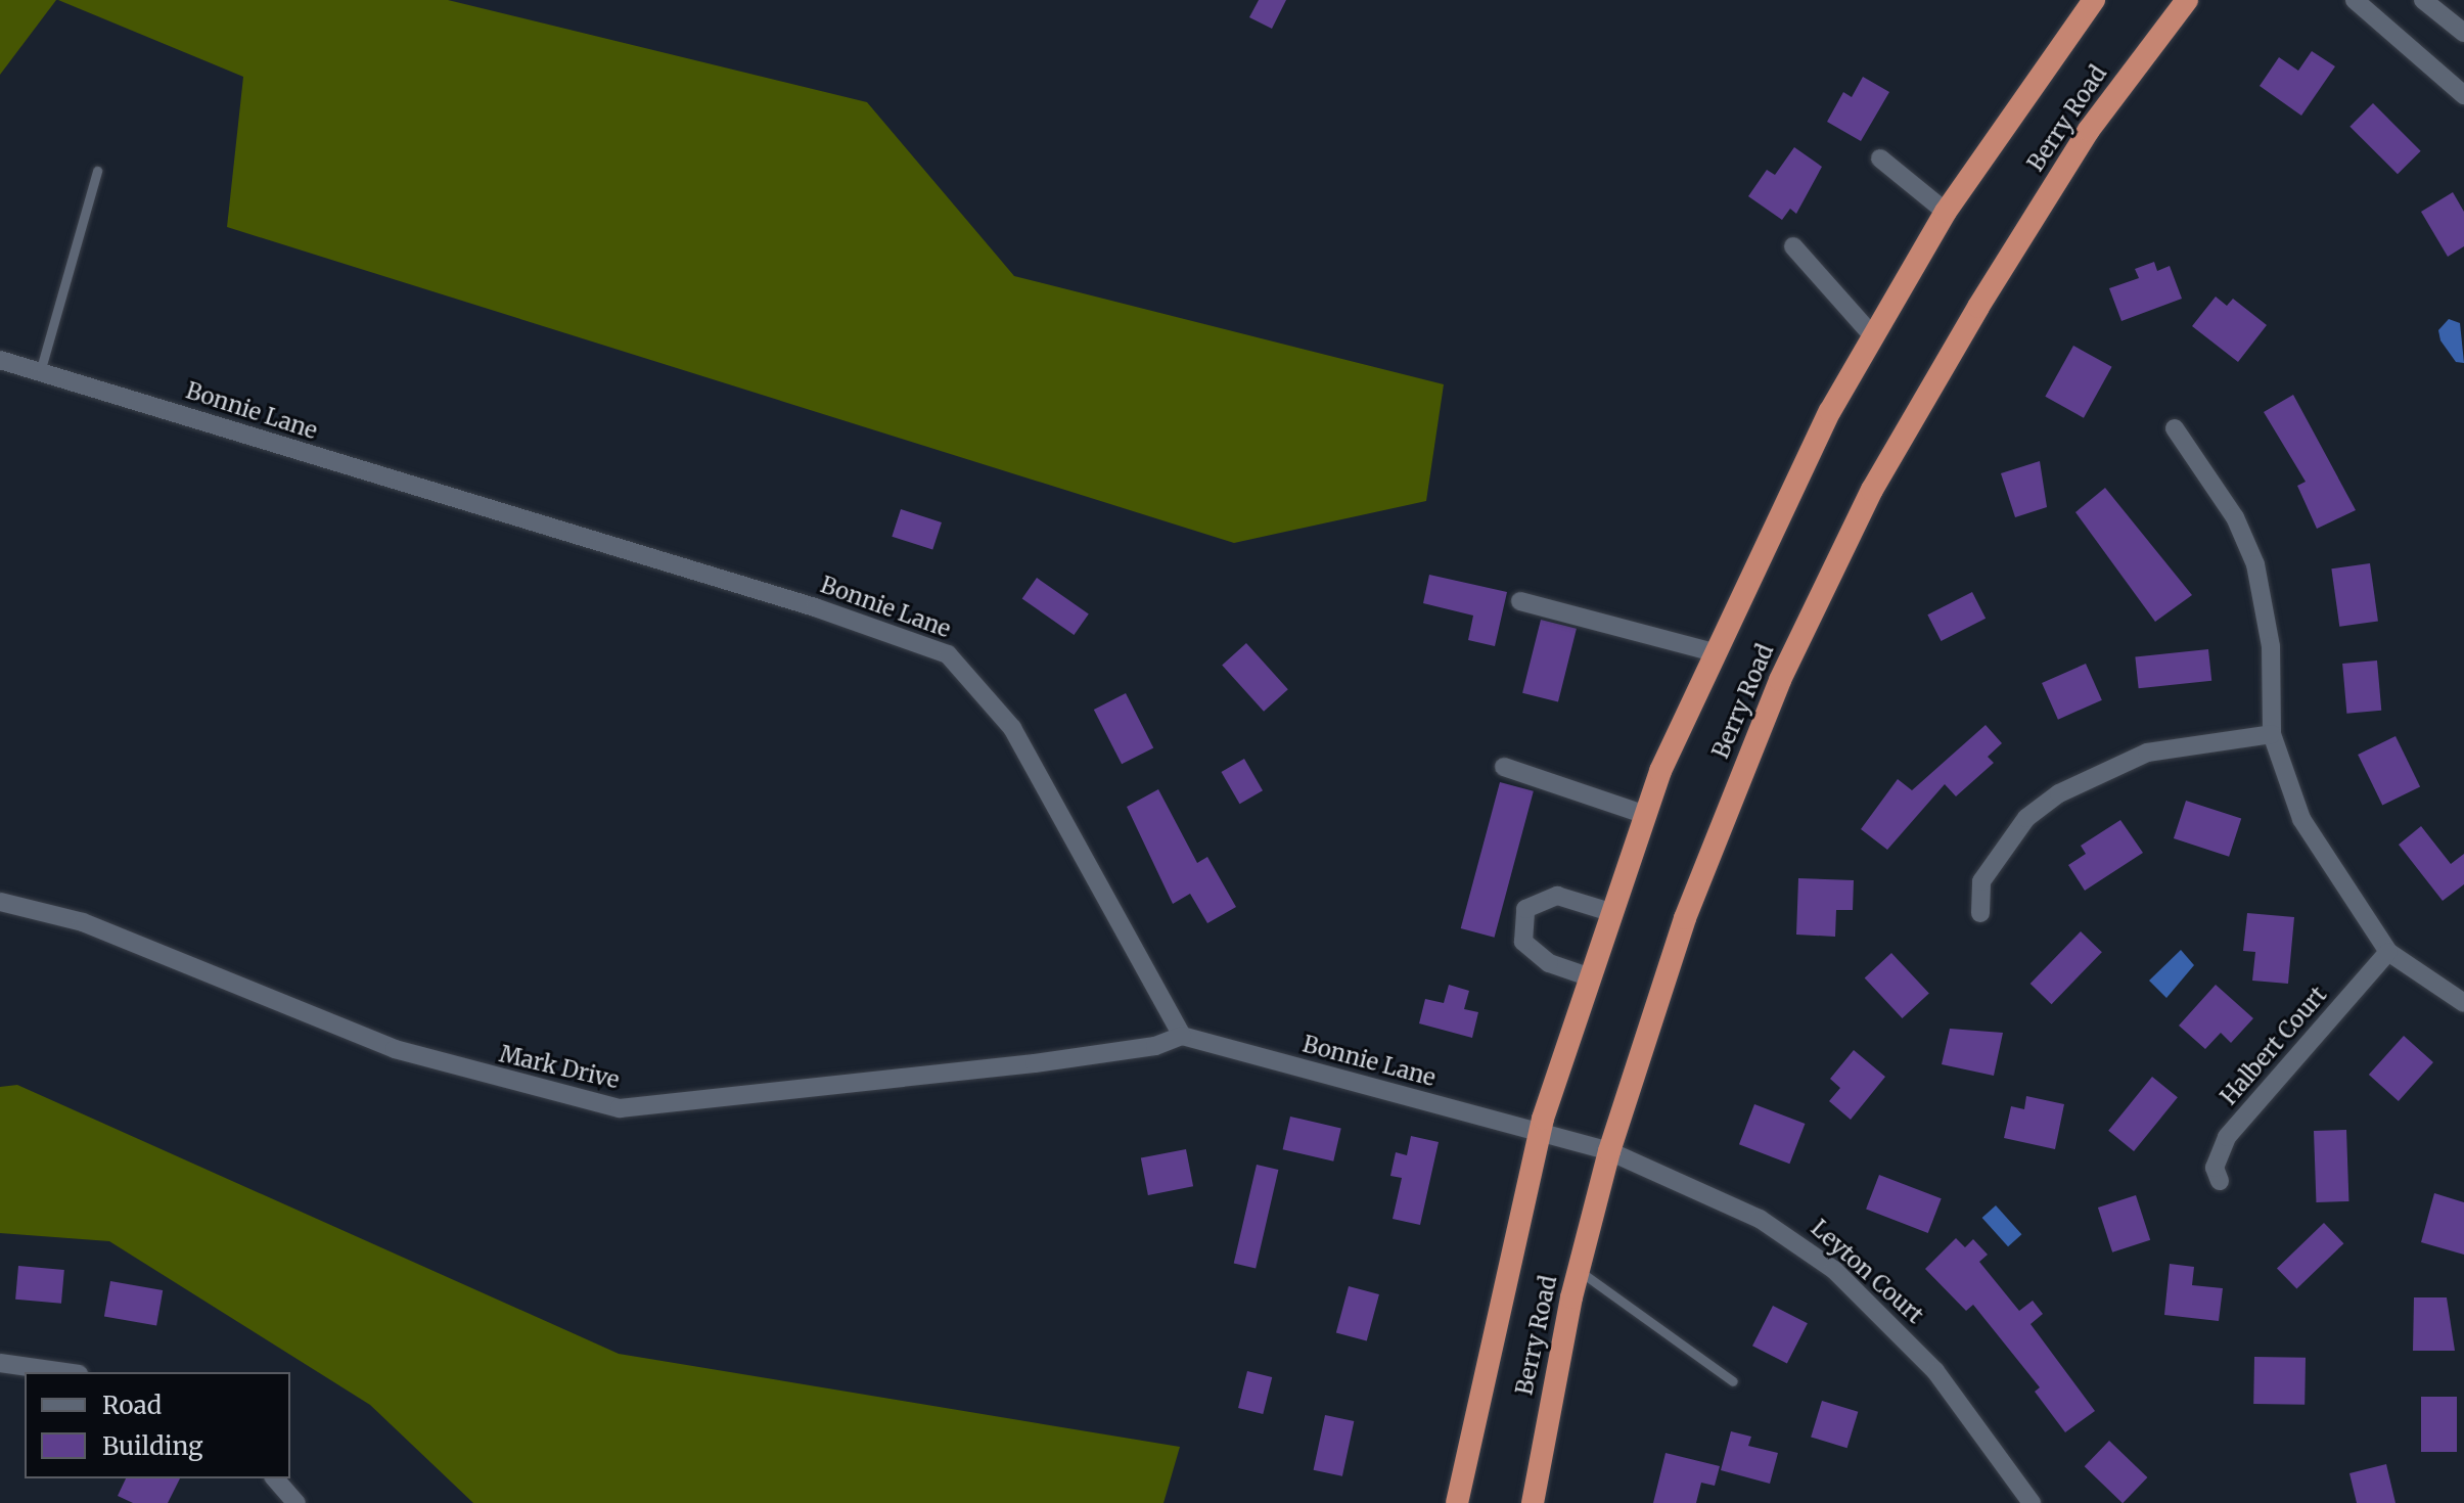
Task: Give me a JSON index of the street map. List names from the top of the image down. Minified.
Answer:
{"streets":{"highway":["Berry Road"],"street":["Bonnie Lane","Halbert Court","Mark Drive","Leyton Court"]},"crossings":[["Berry Road","Bonnie Lane"],["Berry Road","Leyton Court"],["Bonnie Lane","Mark Drive"],["Bonnie Lane","Leyton Court"]],"legend":["Road","Building"]}
